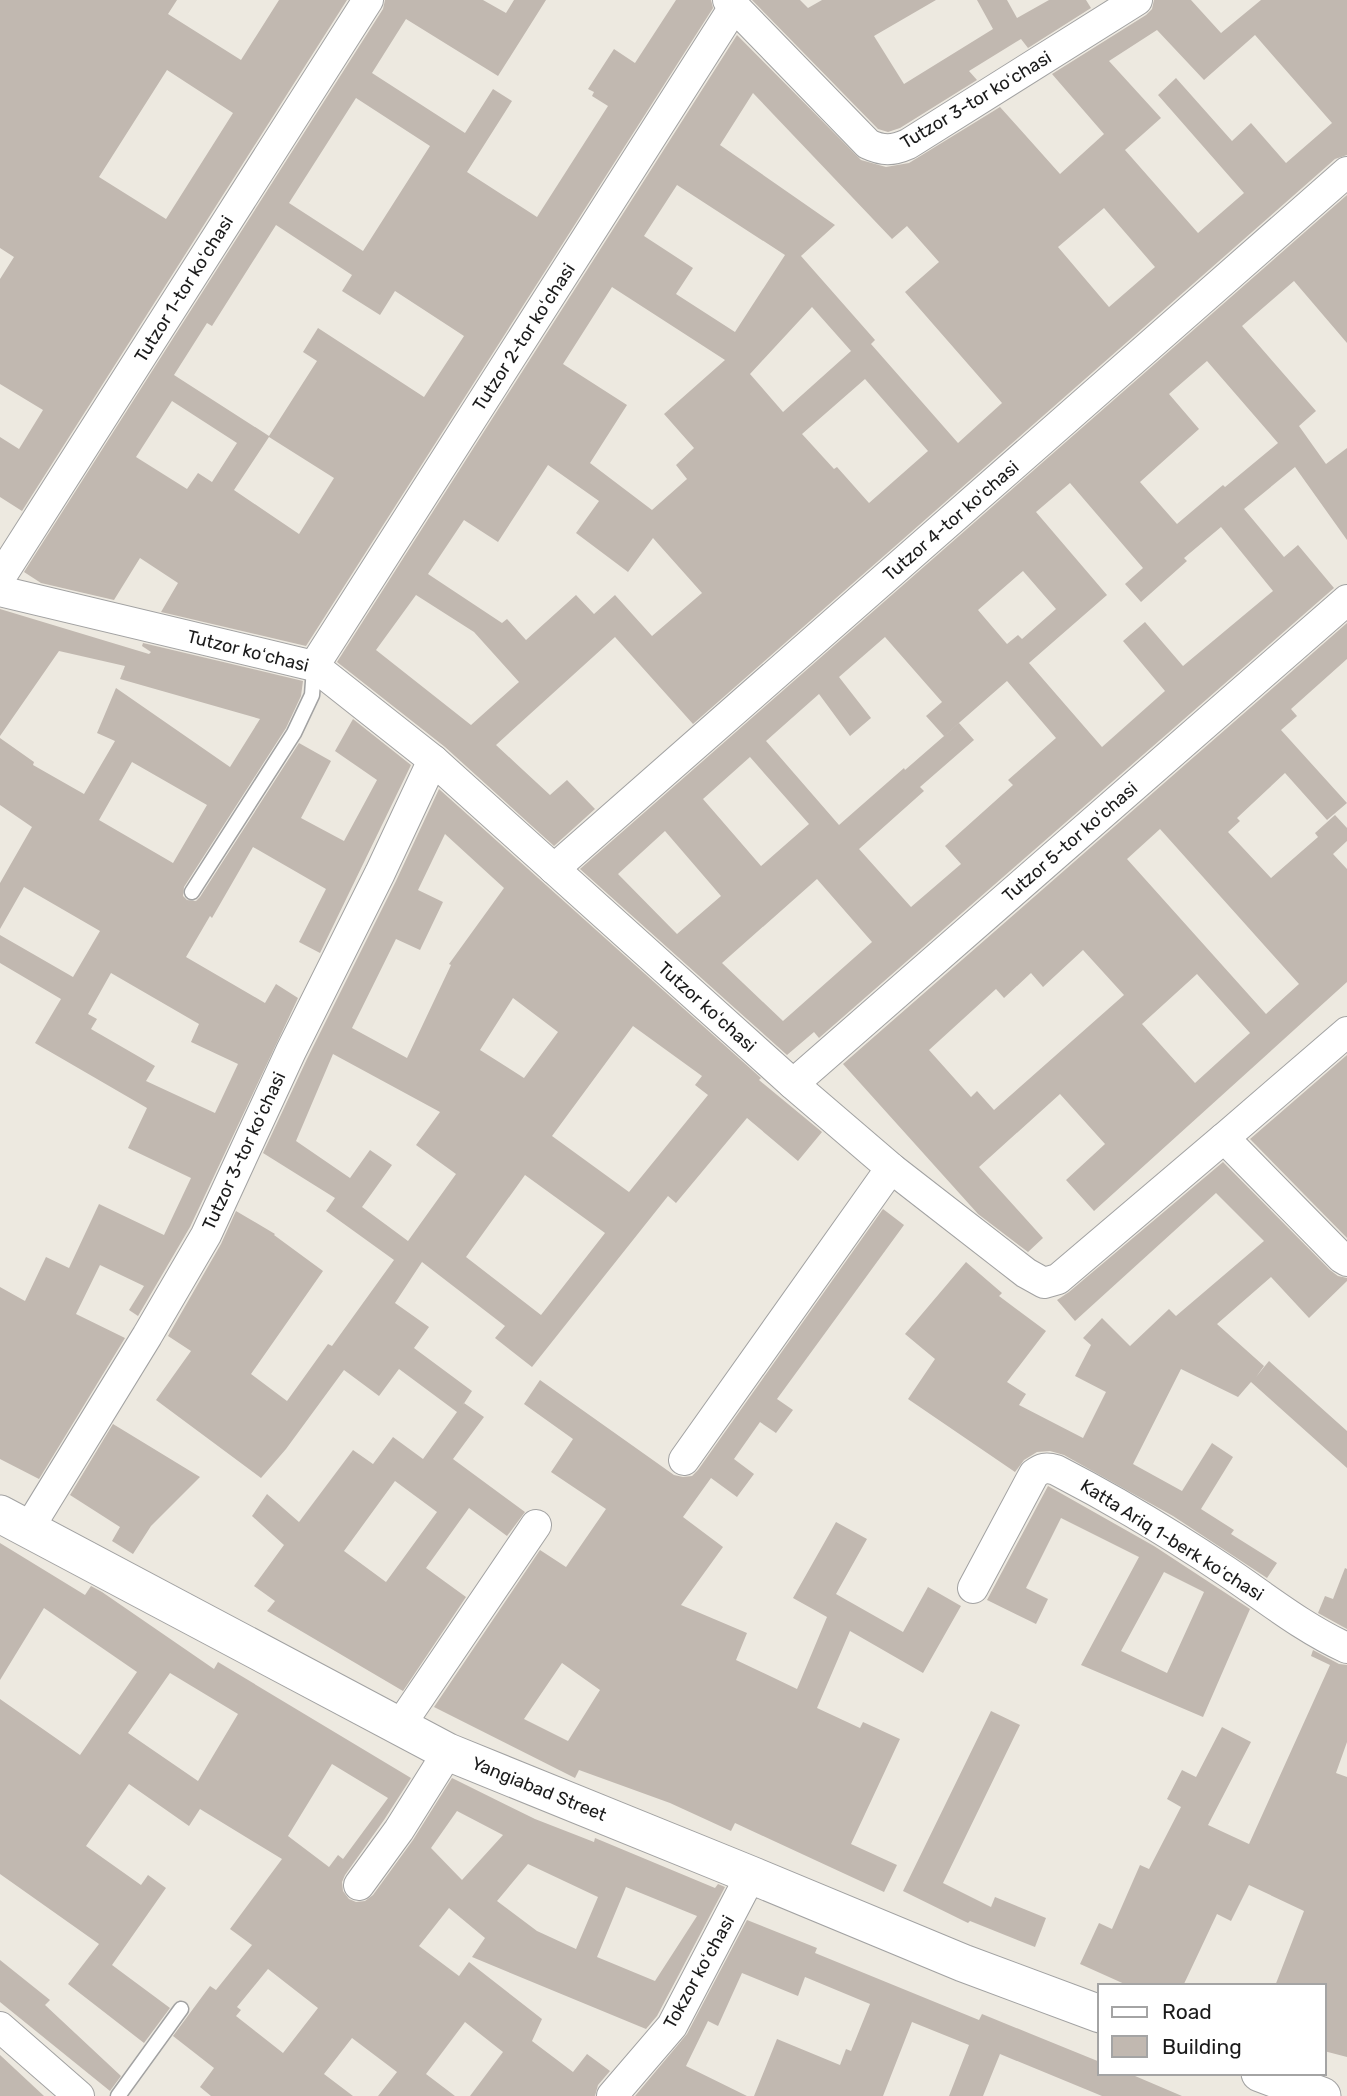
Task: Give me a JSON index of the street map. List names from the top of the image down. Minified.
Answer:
{"streets":{"street":["Tutzor 3-tor koʻchasi","Tutzor 1-tor koʻchasi","Tutzor 2-tor koʻchasi","Tutzor 4-tor koʻchasi","Tutzor koʻchasi","Tutzor 5-tor koʻchasi","Katta Ariq 1-berk koʻchasi","Yangiabad Street","Tokzor koʻchasi"]},"crossings":[["Tutzor 3-tor koʻchasi","Tutzor 2-tor koʻchasi"],["Tutzor 3-tor koʻchasi","Tutzor koʻchasi"],["Tutzor 3-tor koʻchasi","Yangiabad Street"],["Tutzor 2-tor koʻchasi","Tutzor koʻchasi"],["Tutzor 4-tor koʻchasi","Tutzor koʻchasi"],["Tutzor koʻchasi","Tutzor 5-tor koʻchasi"],["Yangiabad Street","Tokzor koʻchasi"]],"legend":["Road","Building"]}
